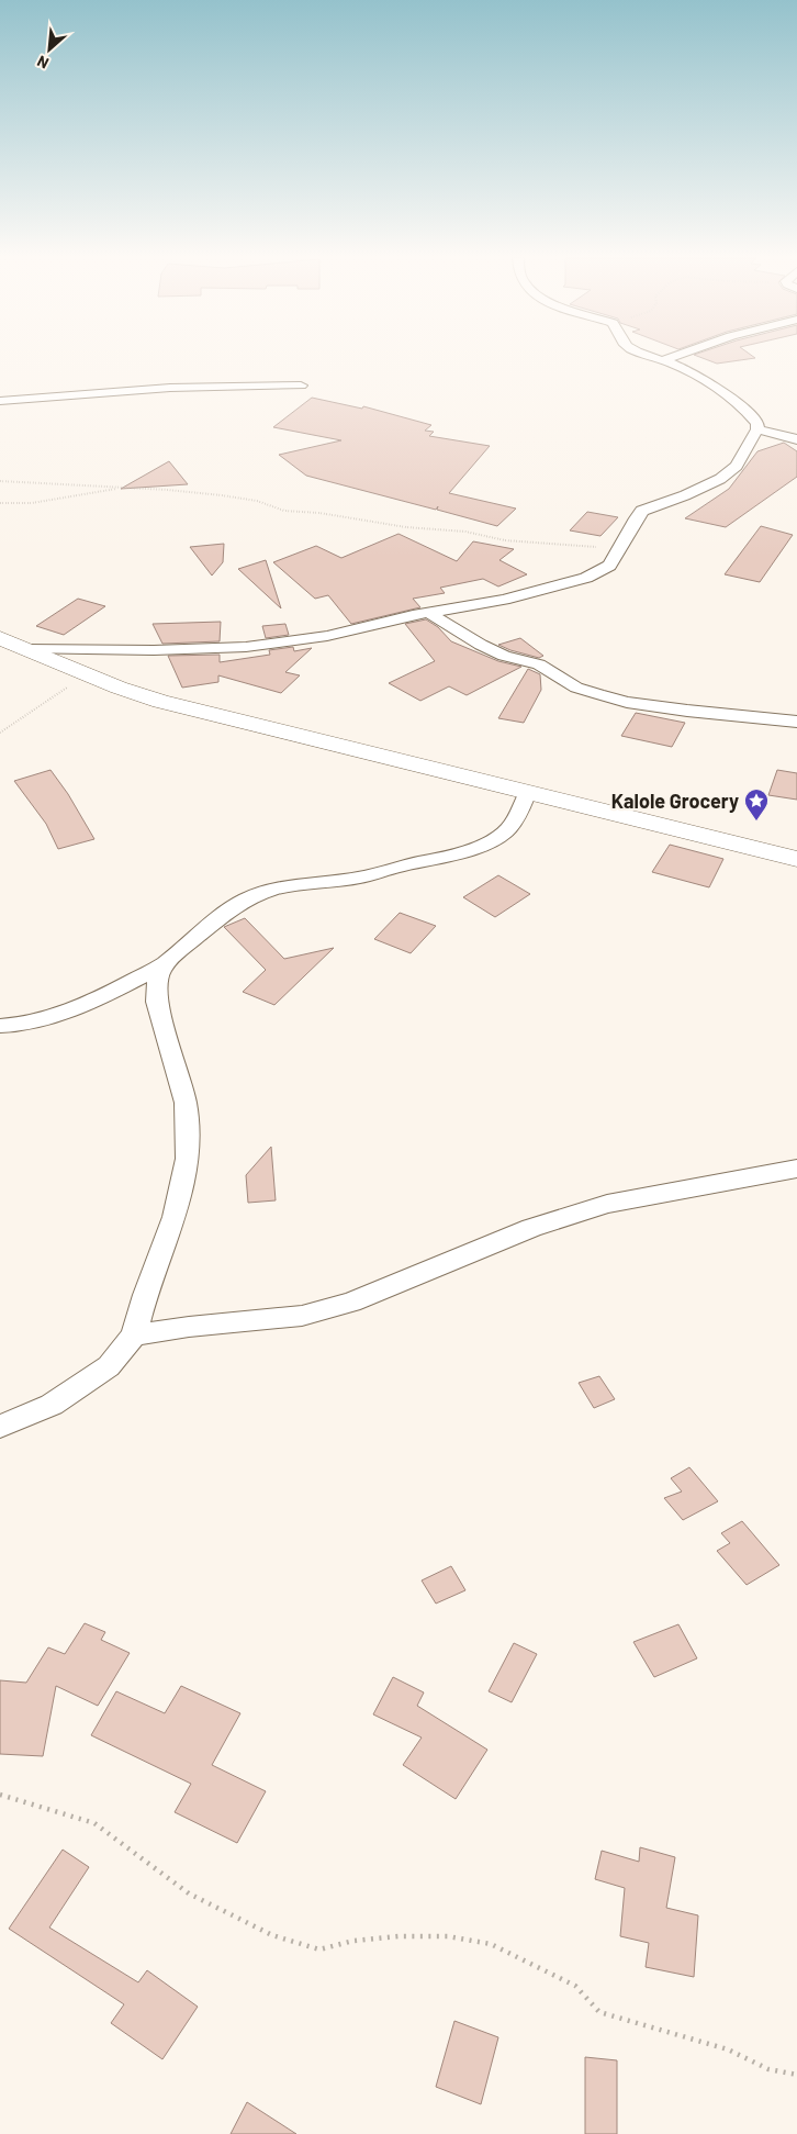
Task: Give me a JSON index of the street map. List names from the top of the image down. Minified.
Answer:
{"places":{"place":["Kalole Grocery"]},"north":"bottom left"}
